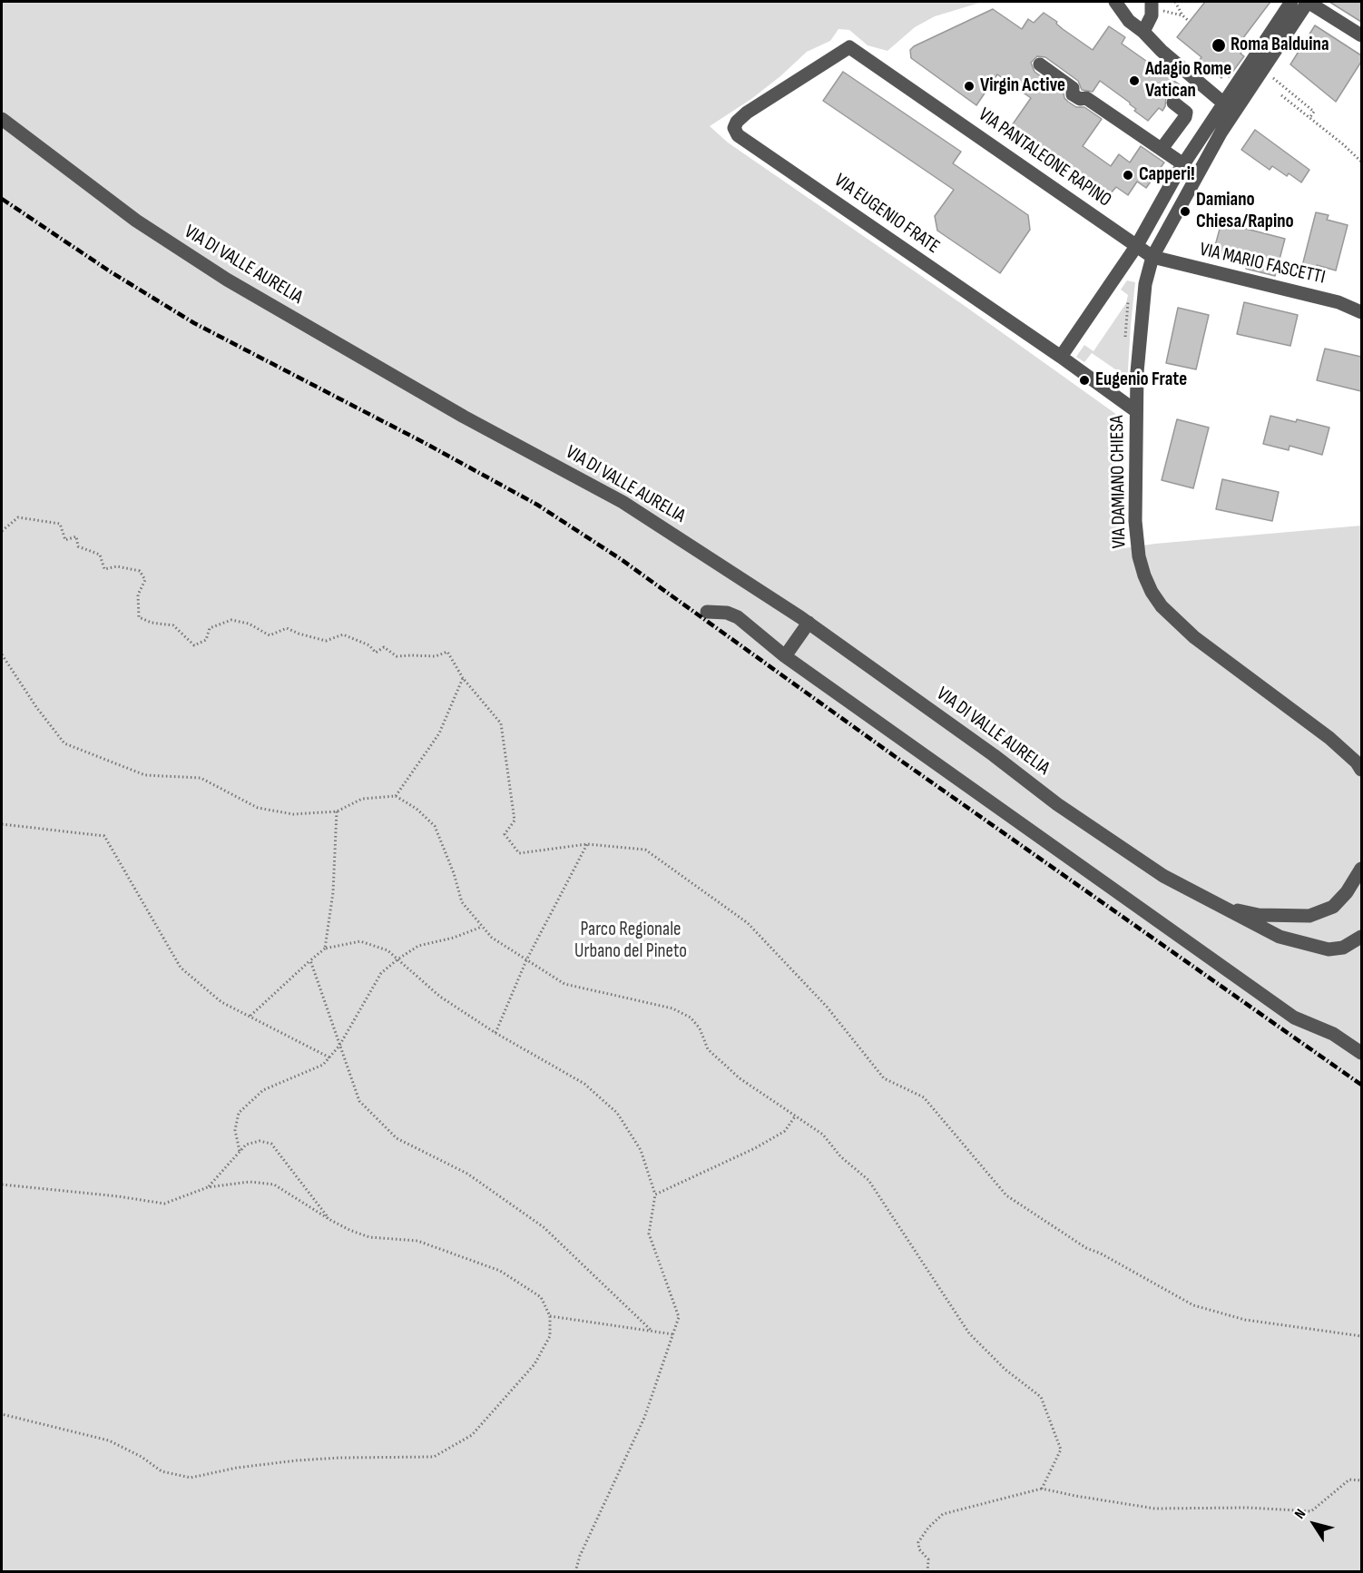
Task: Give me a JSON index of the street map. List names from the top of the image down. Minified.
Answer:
{"streets":{"street":["VIA PANTALEONE RAPINO","VIA EUGENIO FRATE","VIA MARIO FASCETTI","VIA DI VALLE AURELIA","VIA DAMIANO CHIESA"]},"crossings":[["VIA PANTALEONE RAPINO","VIA EUGENIO FRATE"],["VIA EUGENIO FRATE","VIA DAMIANO CHIESA"],["VIA MARIO FASCETTI","VIA DAMIANO CHIESA"]],"parks":["Parco Regionale Urbano del Pineto"],"places":["Roma Balduina","Adagio Rome Vatican","Virgin Active","Capperi!","Damiano Chiesa/Rapino","Eugenio Frate"],"north":"top left"}
